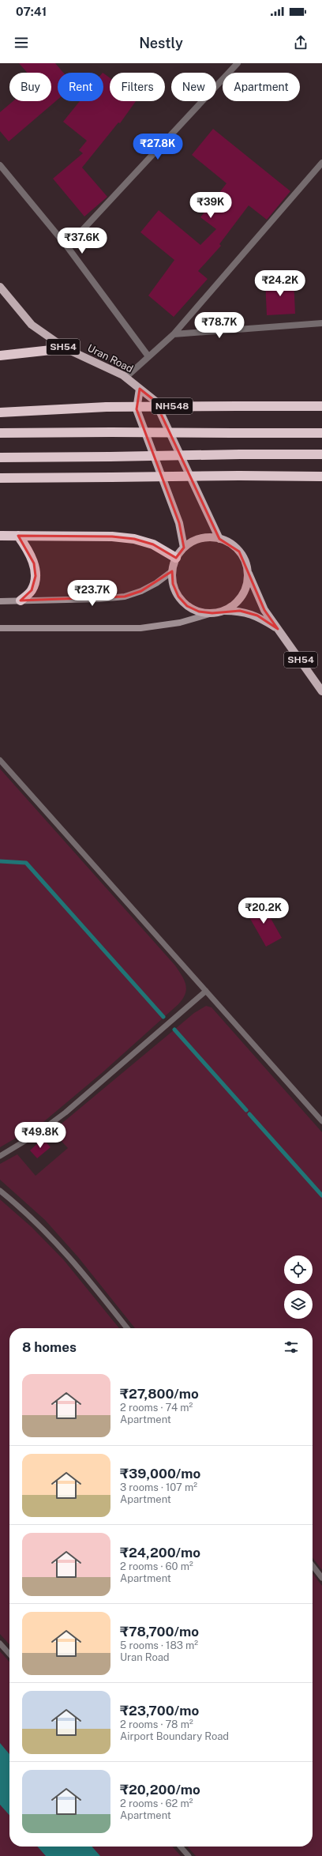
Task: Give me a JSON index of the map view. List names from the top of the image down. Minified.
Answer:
{"streets":{"highway":["NH548"],"main road":["SH54","Uran Road"]},"page":{"status":"07:41","header":"Nestly","chip":["Buy","Rent","Filters","New","Apartment"],"price":["₹27.8K","₹39K","₹37.6K","₹24.2K","₹78.7K","₹23.7K","₹20.2K","₹49.8K"],"heading":"8 homes","list":[{"name":"₹27,800/mo","note":"2 rooms · 74 m² · Apartment"},{"name":"₹39,000/mo","note":"3 rooms · 107 m² · Apartment"},{"name":"₹24,200/mo","note":"2 rooms · 60 m² · Apartment"},{"name":"₹78,700/mo","note":"5 rooms · 183 m² · Uran Road"},{"name":"₹23,700/mo","note":"2 rooms · 78 m² · Airport Boundary Road"},{"name":"₹20,200/mo","note":"2 rooms · 62 m² · Apartment"}]}}
